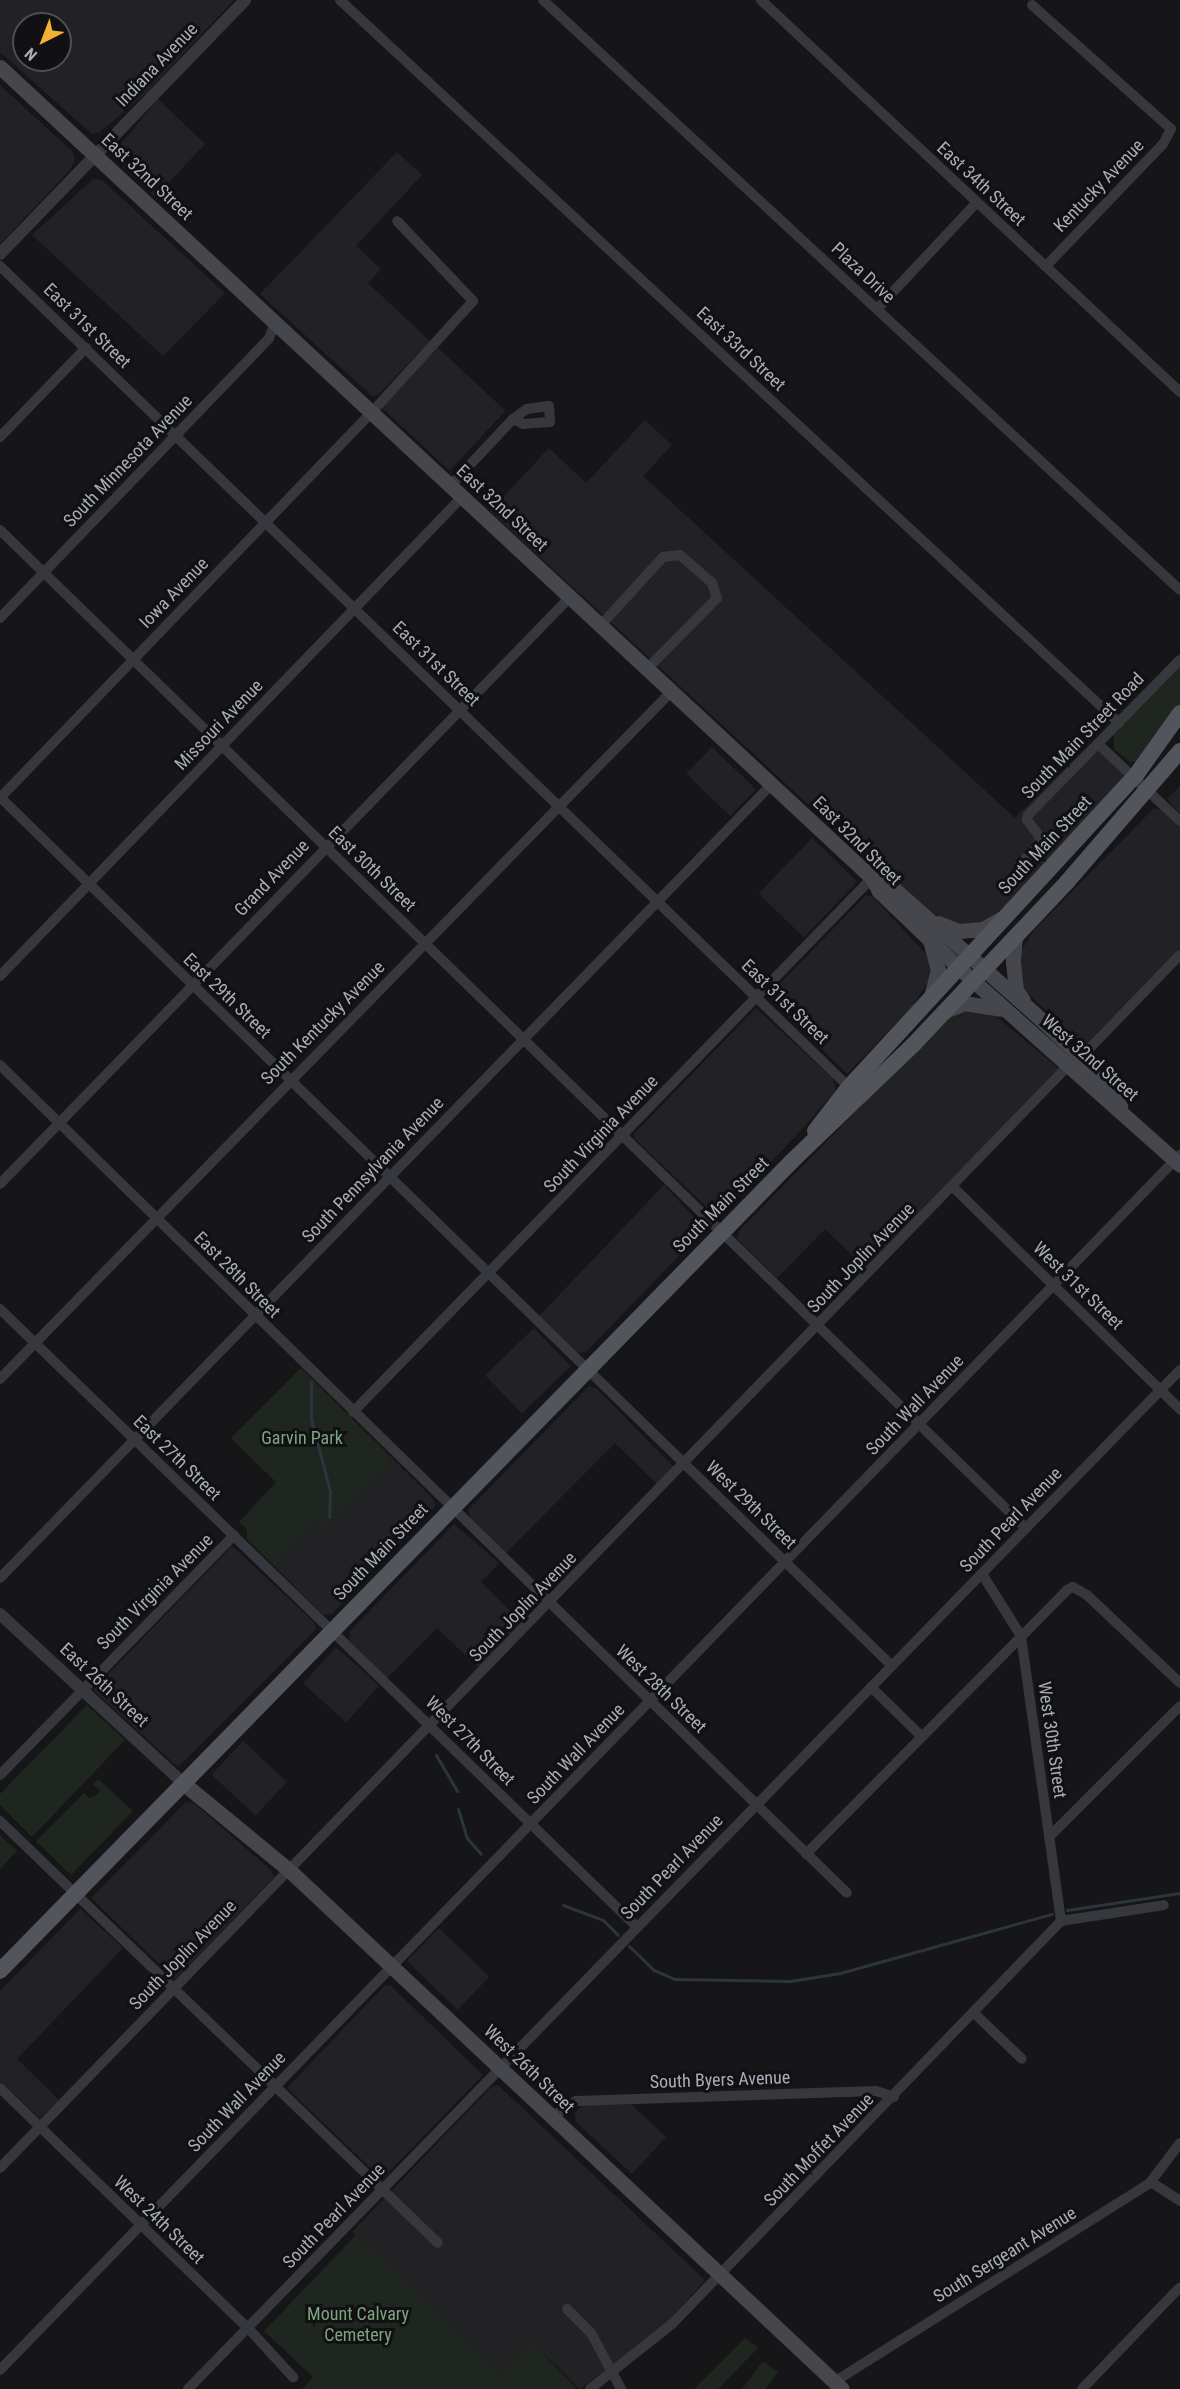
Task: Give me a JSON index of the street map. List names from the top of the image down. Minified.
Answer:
{"streets":{"main road":["East 32nd Street","South Main Street","West 32nd Street","West 26th Street"],"street":["Indiana Avenue","East 34th Street","Kentucky Avenue","Plaza Drive","East 31st Street","East 33rd Street","South Minnesota Avenue","Iowa Avenue","Missouri Avenue","South Main Street Road","East 30th Street","Grand Avenue","East 29th Street","South Kentucky Avenue","South Virginia Avenue","South Pennsylvania Avenue","South Joplin Avenue","East 28th Street","West 31st Street","South Wall Avenue","East 27th Street","West 29th Street","South Pearl Avenue","East 26th Street","West 28th Street","West 30th Street","West 27th Street","South Byers Avenue","South Moffet Avenue","West 24th Street","South Sergeant Avenue"]},"crossings":[["Indiana Avenue","East 32nd Street"],["East 32nd Street","South Minnesota Avenue"],["East 32nd Street","Iowa Avenue"],["East 32nd Street","Missouri Avenue"],["East 32nd Street","South Main Street"],["East 32nd Street","Grand Avenue"],["East 32nd Street","South Kentucky Avenue"],["East 32nd Street","South Virginia Avenue"],["East 32nd Street","South Pennsylvania Avenue"],["East 34th Street","Kentucky Avenue"],["East 31st Street","South Minnesota Avenue"],["East 31st Street","Iowa Avenue"],["East 31st Street","Missouri Avenue"],["East 31st Street","South Main Street"],["East 31st Street","Grand Avenue"],["East 31st Street","South Kentucky Avenue"],["East 31st Street","South Virginia Avenue"],["East 31st Street","South Pennsylvania Avenue"],["East 33rd Street","South Main Street Road"],["South Minnesota Avenue","East 30th Street"],["Iowa Avenue","East 30th Street"],["Iowa Avenue","East 29th Street"],["Missouri Avenue","East 30th Street"],["Missouri Avenue","East 29th Street"],["South Main Street","East 30th Street"],["South Main Street","East 29th Street"],["South Main Street","West 32nd Street"],["South Main Street","East 28th Street"],["South Main Street","East 27th Street"],["South Main Street","West 29th Street"],["South Main Street","East 26th Street"],["South Main Street","West 28th Street"],["South Main Street","West 27th Street"],["South Main Street","West 26th Street"],["East 30th Street","Grand Avenue"],["East 30th Street","South Kentucky Avenue"],["East 30th Street","South Virginia Avenue"],["East 30th Street","South Pennsylvania Avenue"],["Grand Avenue","East 29th Street"],["Grand Avenue","East 28th Street"],["East 29th Street","South Kentucky Avenue"],["East 29th Street","South Virginia Avenue"],["East 29th Street","South Pennsylvania Avenue"],["East 29th Street","West 29th Street"],["South Kentucky Avenue","East 28th Street"],["South Kentucky Avenue","East 27th Street"],["West 32nd Street","South Joplin Avenue"],["West 32nd Street","South Wall Avenue"],["South Virginia Avenue","East 28th Street"],["South Virginia Avenue","East 27th Street"],["South Virginia Avenue","East 26th Street"],["South Pennsylvania Avenue","East 28th Street"],["South Pennsylvania Avenue","East 27th Street"],["South Joplin Avenue","West 31st Street"],["South Joplin Avenue","West 29th Street"],["South Joplin Avenue","West 28th Street"],["South Joplin Avenue","West 27th Street"],["South Joplin Avenue","West 26th Street"],["South Joplin Avenue","West 24th Street"],["East 28th Street","West 28th Street"],["West 31st Street","South Wall Avenue"],["West 31st Street","South Pearl Avenue"],["South Wall Avenue","West 29th Street"],["South Wall Avenue","West 28th Street"],["South Wall Avenue","West 27th Street"],["South Wall Avenue","West 26th Street"],["South Wall Avenue","West 24th Street"],["East 27th Street","West 27th Street"],["West 29th Street","South Pearl Avenue"],["South Pearl Avenue","West 28th Street"],["South Pearl Avenue","West 30th Street"],["South Pearl Avenue","West 27th Street"],["South Pearl Avenue","West 26th Street"],["South Pearl Avenue","West 24th Street"],["East 26th Street","West 26th Street"],["West 30th Street","South Moffet Avenue"],["West 26th Street","South Byers Avenue"],["West 26th Street","South Moffet Avenue"],["West 26th Street","South Sergeant Avenue"],["South Byers Avenue","South Moffet Avenue"]],"parks":["Garvin Park","Mount Calvary Cemetery"],"north":"bottom left"}
